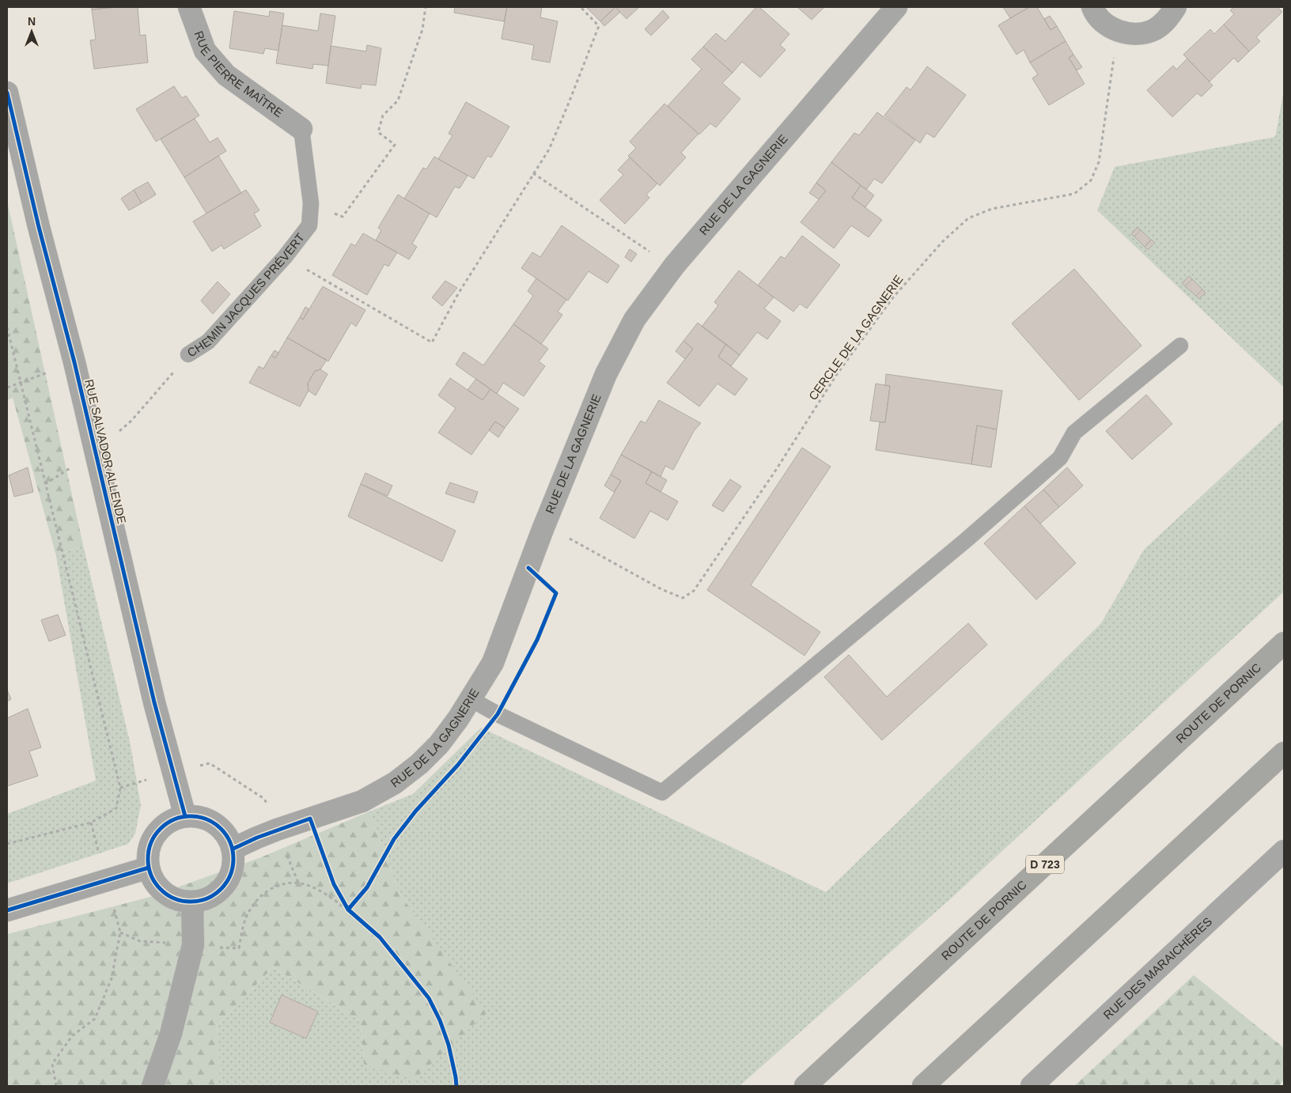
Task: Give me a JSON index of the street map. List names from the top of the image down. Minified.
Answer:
{"streets":{"highway":["ROUTE DE PORNIC","D 723"],"street":["RUE PIERRE MAÎTRE","RUE DE LA GAGNERIE","RUE SALVADOR ALLENDE","RUE DES MARAICHÈRES"],"lane":["CHEMIN JACQUES PRÉVERT"],"path":["CERCLE DE LA GAGNERIE"]},"crossings":[["RUE PIERRE MAÎTRE","CHEMIN JACQUES PRÉVERT"],["RUE DE LA GAGNERIE","CERCLE DE LA GAGNERIE"],["RUE DE LA GAGNERIE","RUE SALVADOR ALLENDE"],["CHEMIN JACQUES PRÉVERT","RUE SALVADOR ALLENDE"]],"north":"top"}
